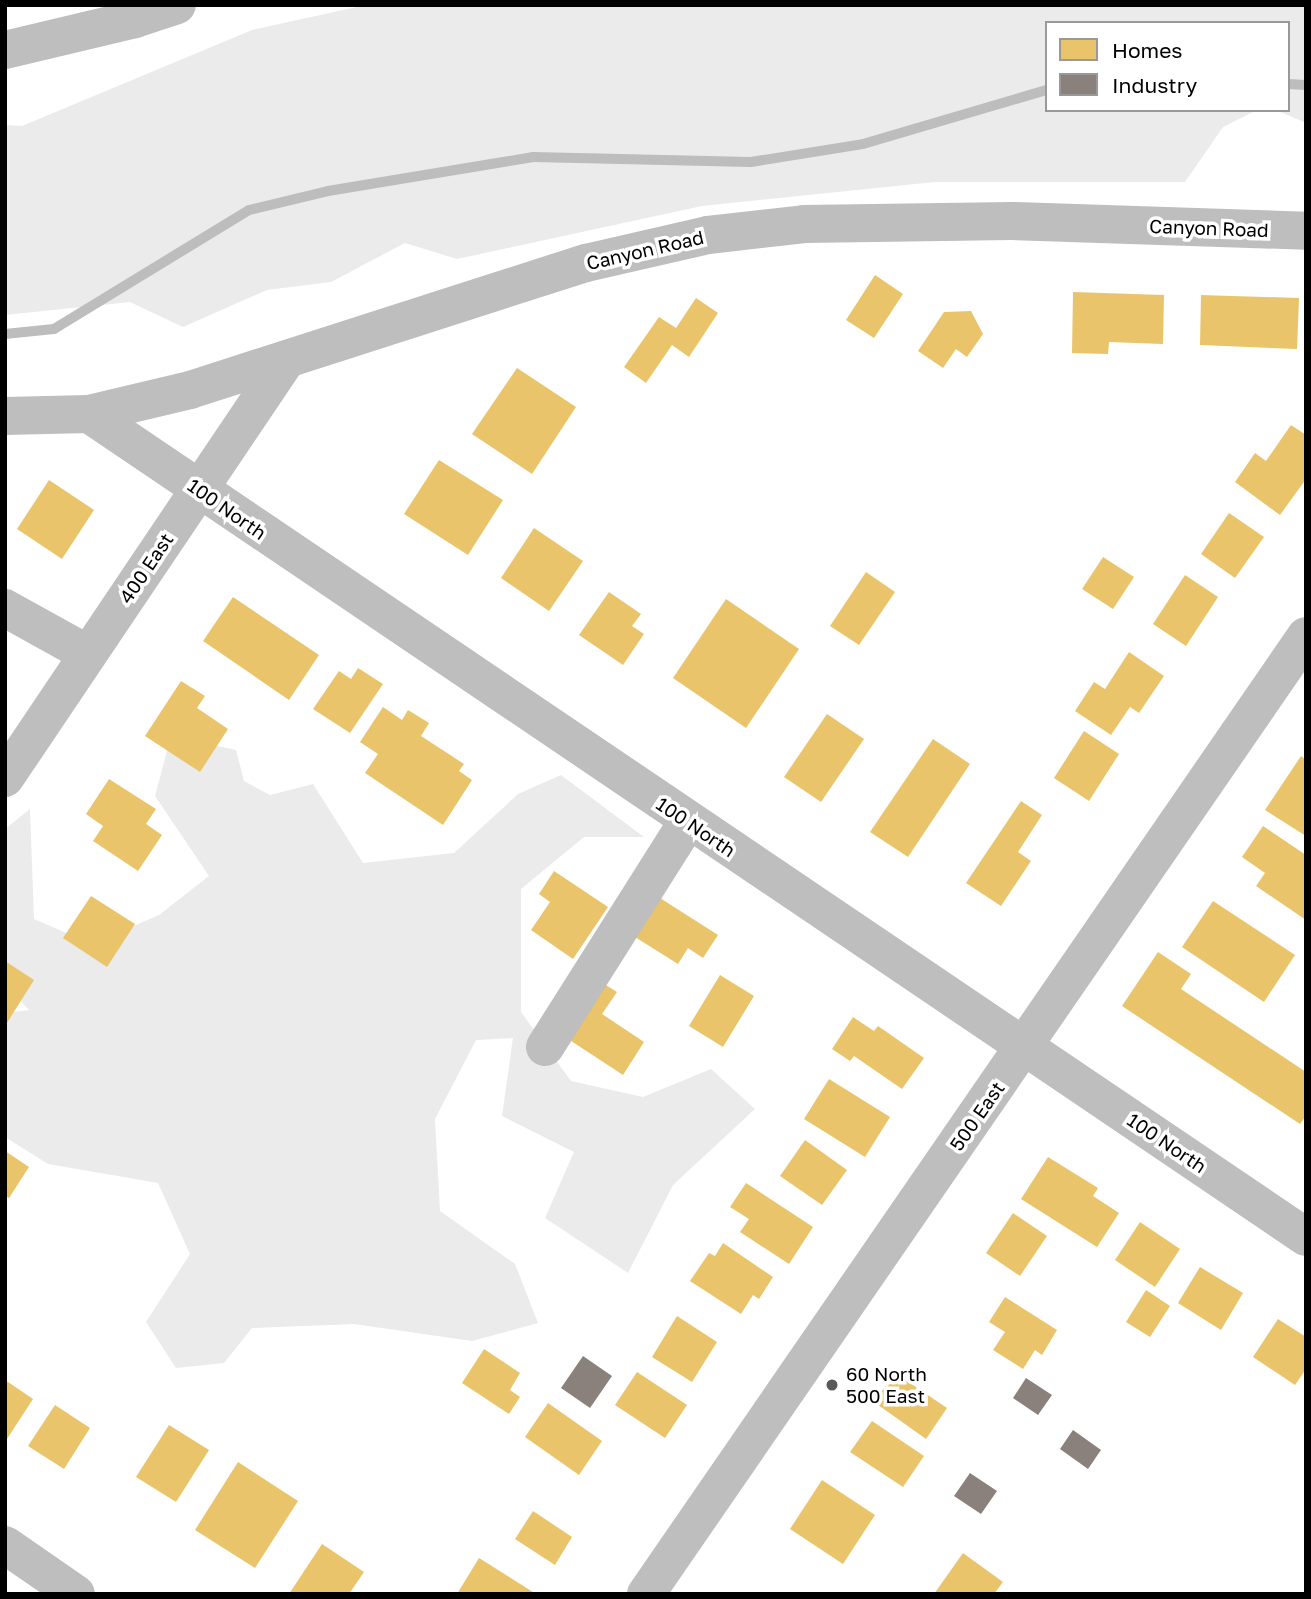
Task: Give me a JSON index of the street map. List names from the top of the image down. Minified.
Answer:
{"streets":{"street":["Canyon Road","100 North","400 East","500 East"]},"crossings":[["Canyon Road","100 North"],["Canyon Road","400 East"],["100 North","400 East"],["100 North","500 East"]],"places":["60 North 500 East"],"legend":["Homes","Industry"]}
